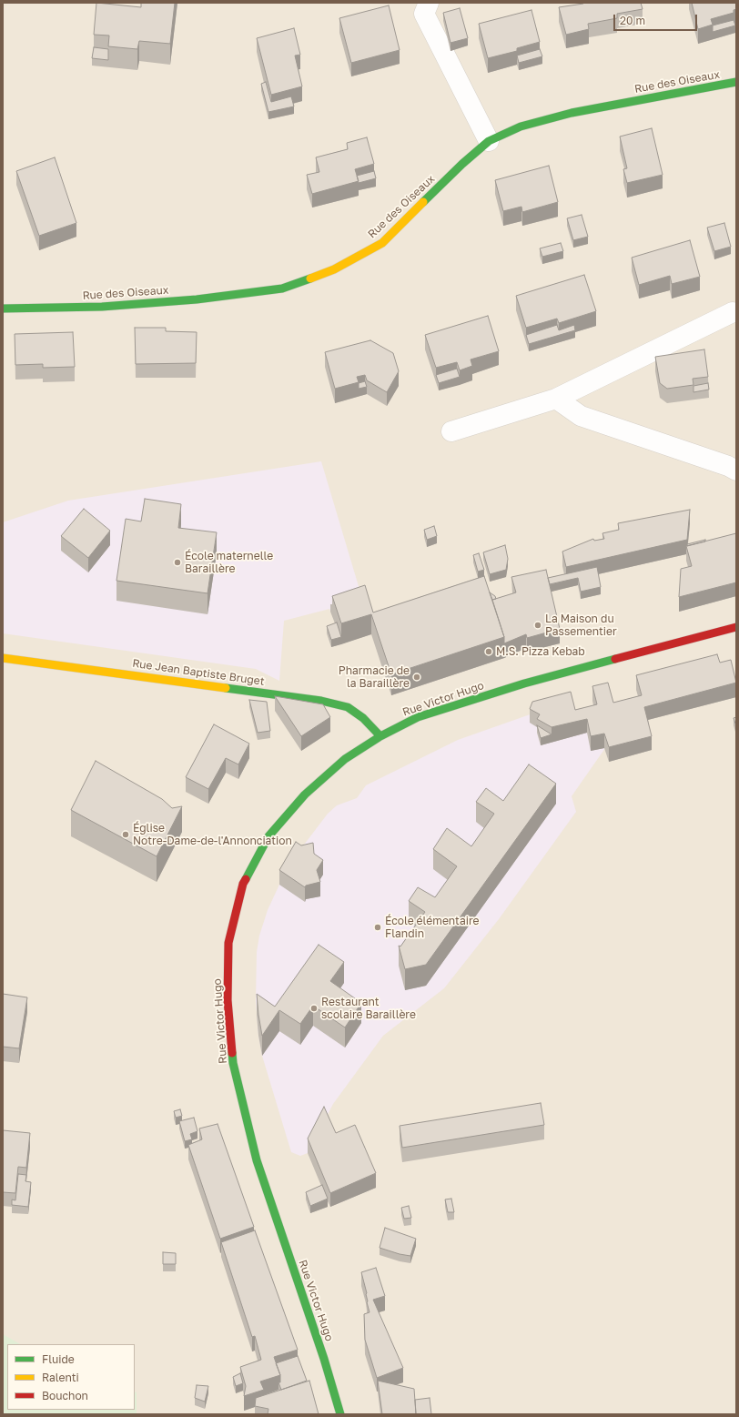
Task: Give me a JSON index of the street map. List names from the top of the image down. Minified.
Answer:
{"streets":{"street":["Rue des Oiseaux","Rue Jean Baptiste Bruget","Rue Victor Hugo"]},"crossings":[["Rue Jean Baptiste Bruget","Rue Victor Hugo"]],"places":["École maternelle Baraillère","La Maison du Passementier","M.S. Pizza Kebab","Pharmacie de la Baraillère","Église Notre-Dame-de-l'Annonciation","École élémentaire Flandin","Restaurant scolaire Baraillère"],"legend":["Fluide","Ralenti","Bouchon"],"scale_bar":"20 m"}
